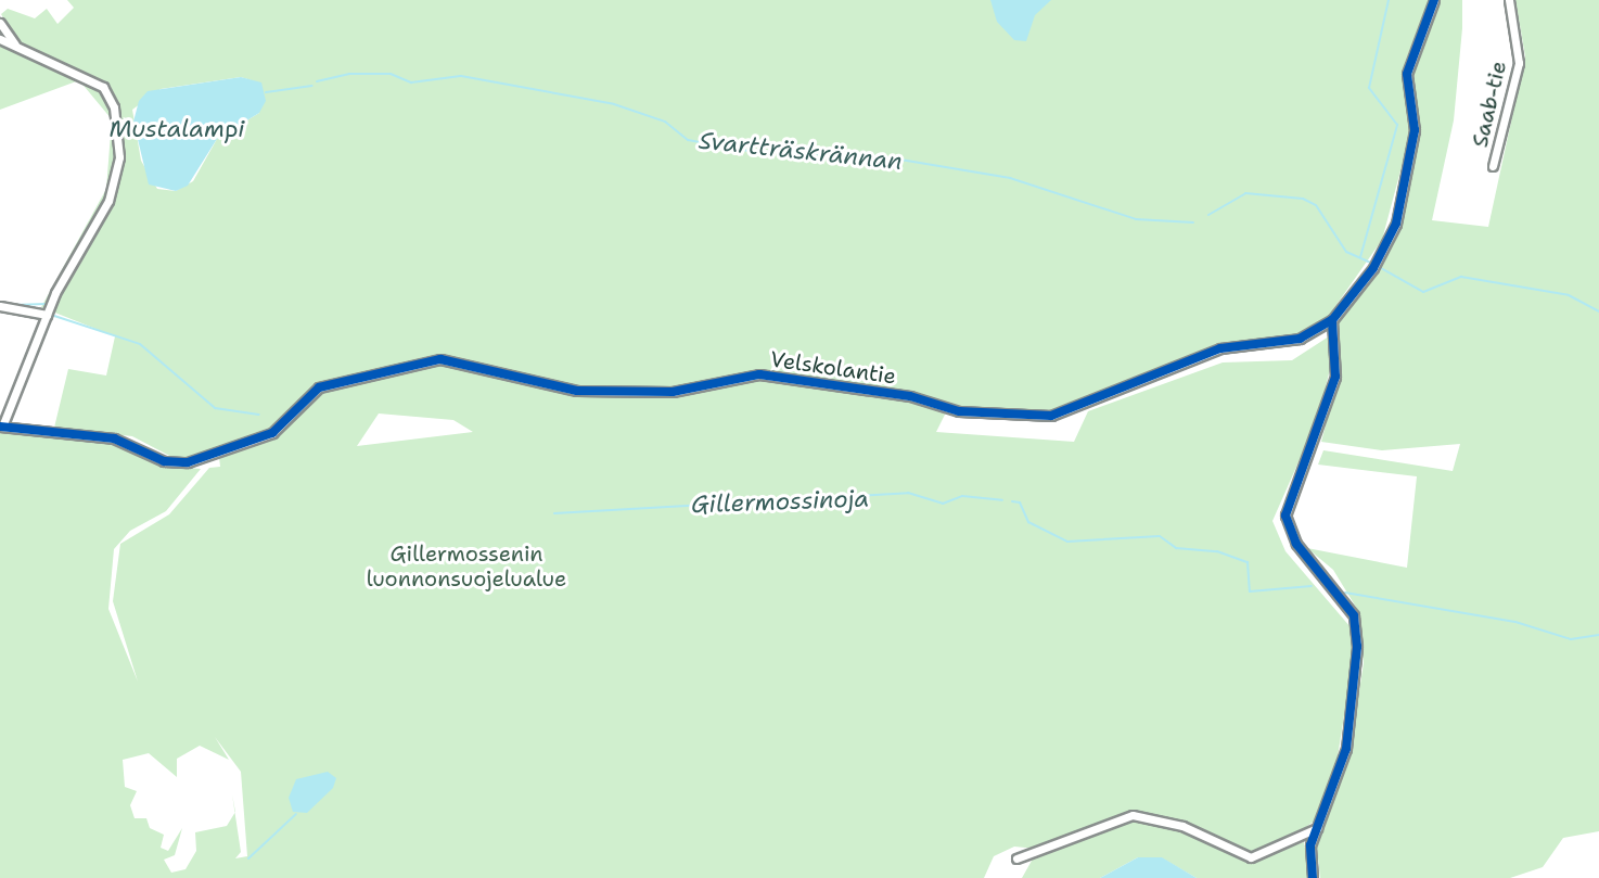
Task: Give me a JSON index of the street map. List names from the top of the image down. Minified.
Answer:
{"streets":{"street":["Saab-tie","Velskolantie"]},"water":["Mustalampi","Svartträskrännan","Gillermossinoja"],"parks":["Gillermossenin luonnonsuojelualue"]}
